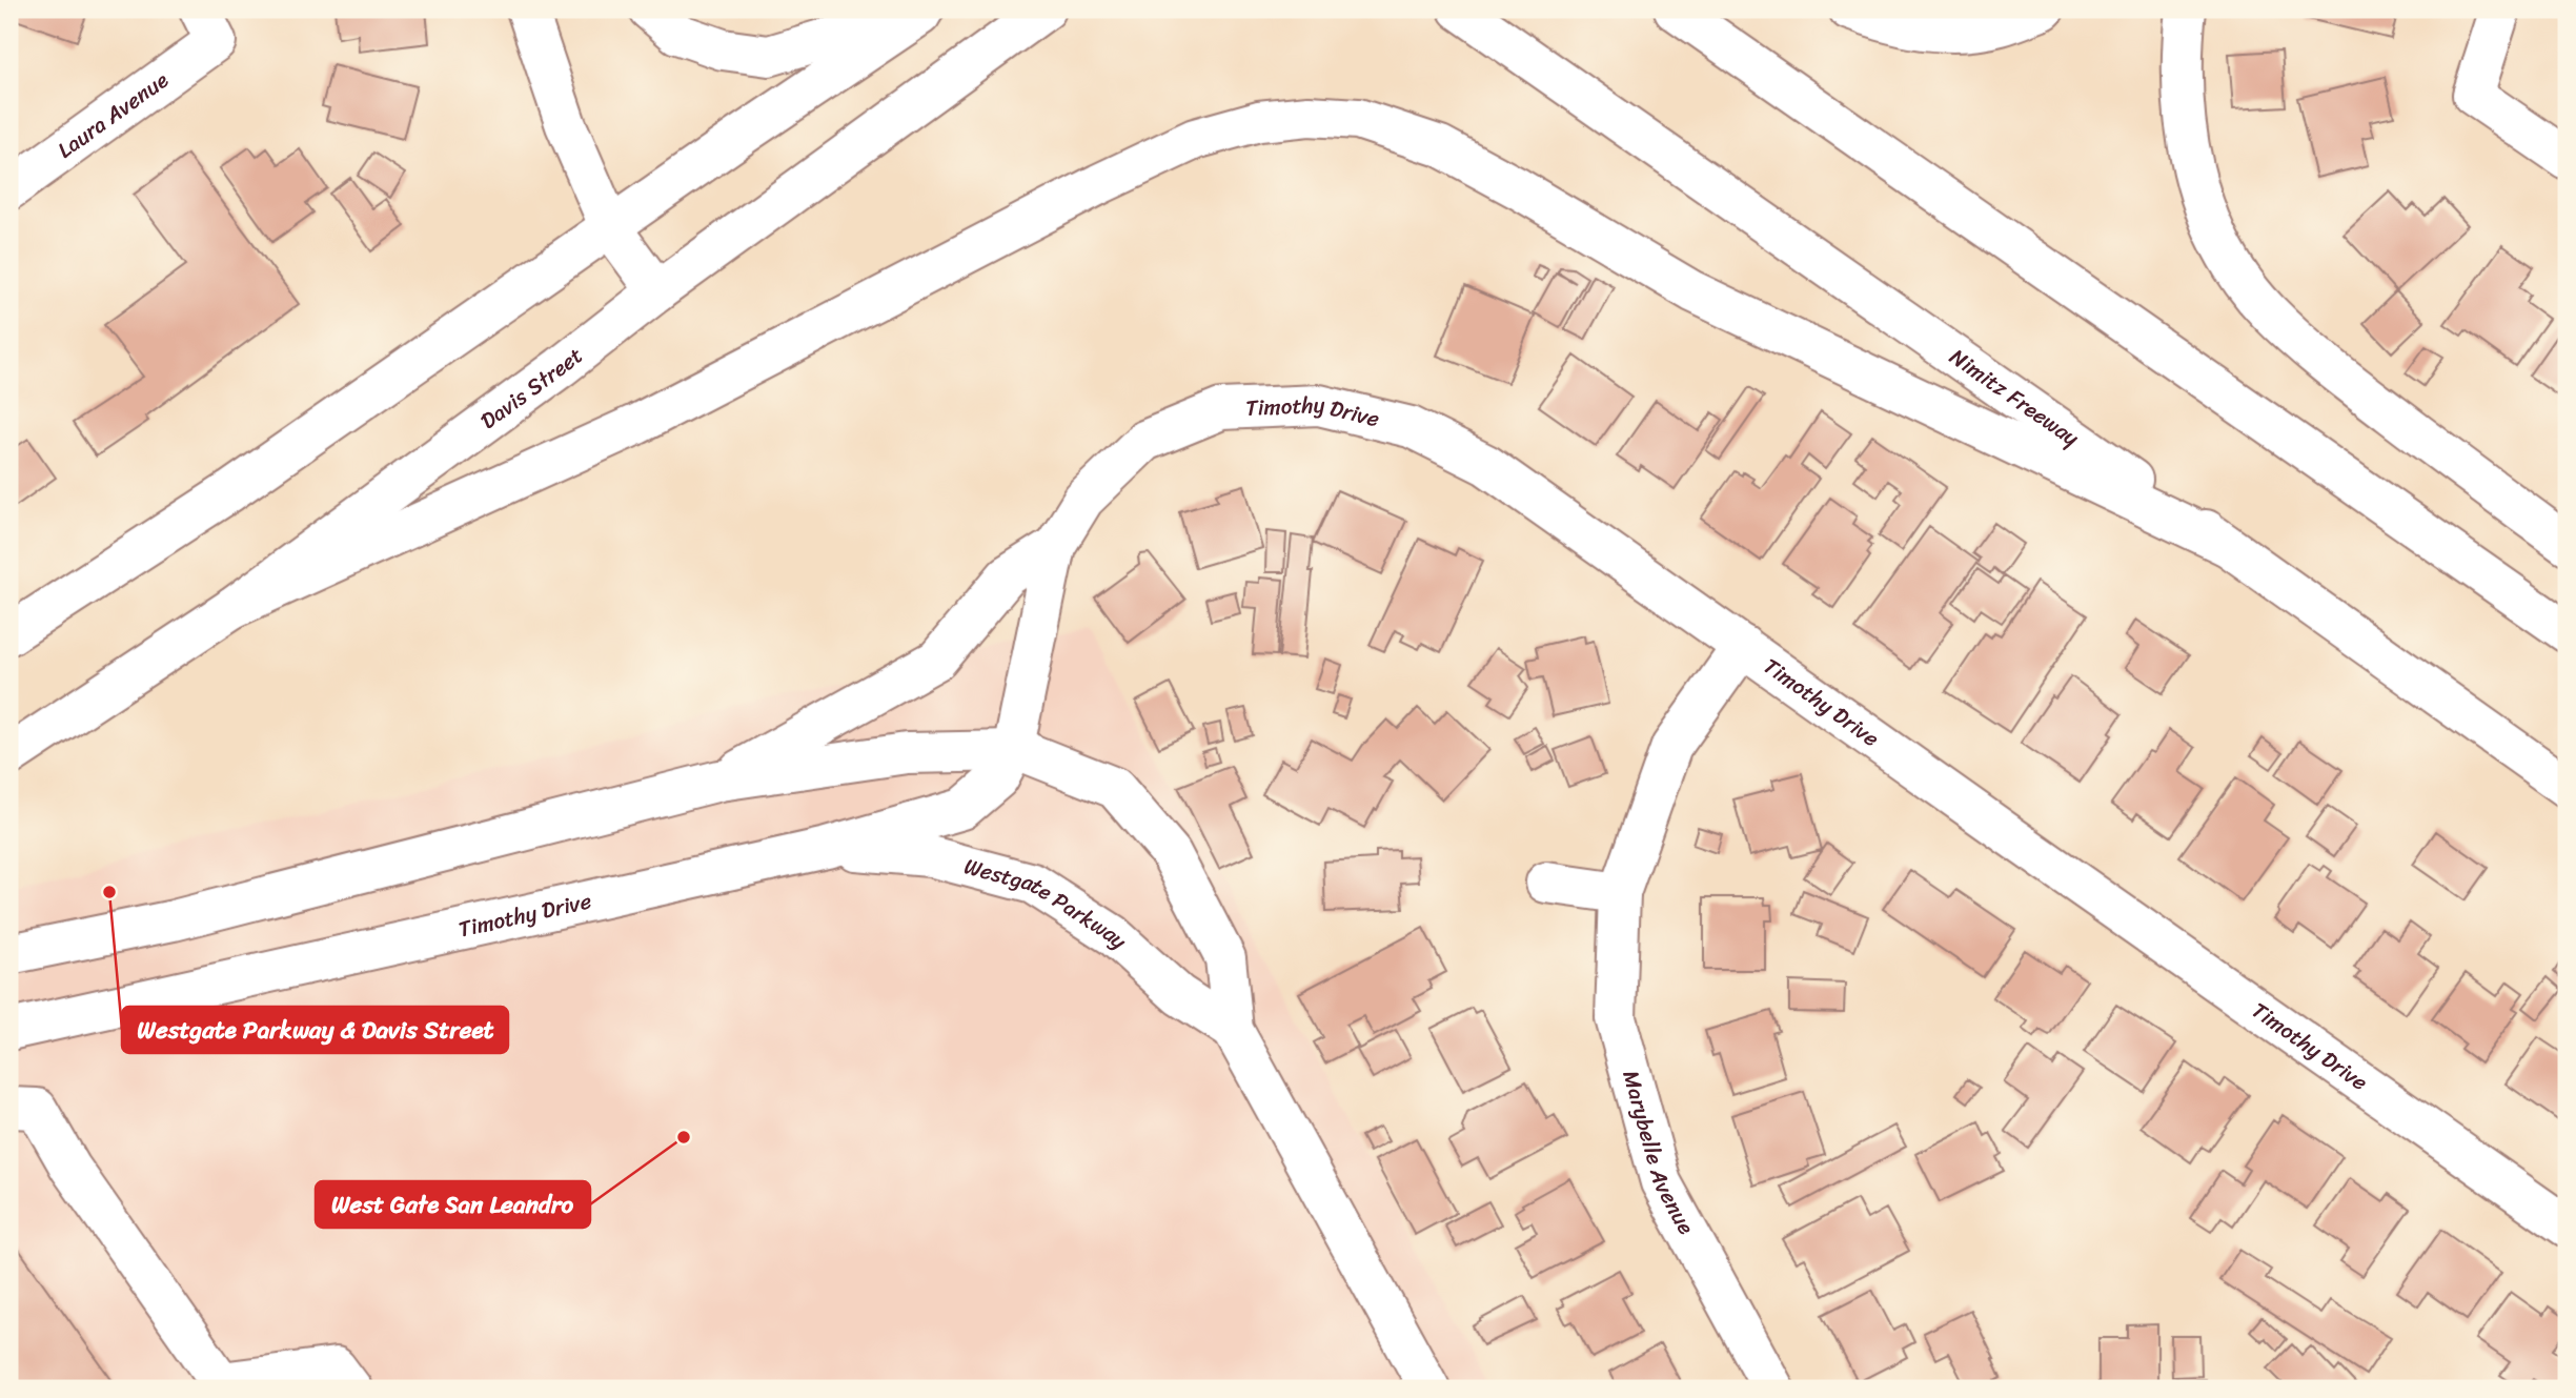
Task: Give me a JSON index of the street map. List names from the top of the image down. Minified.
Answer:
{"streets":{"main road":["Laura Avenue","Davis Street","Nimitz Freeway","Timothy Drive","Westgate Parkway","Marybelle Avenue"]},"crossings":[["Timothy Drive","Westgate Parkway"],["Timothy Drive","Marybelle Avenue"]],"places":["Westgate Parkway & Davis Street","West Gate San Leandro"]}
